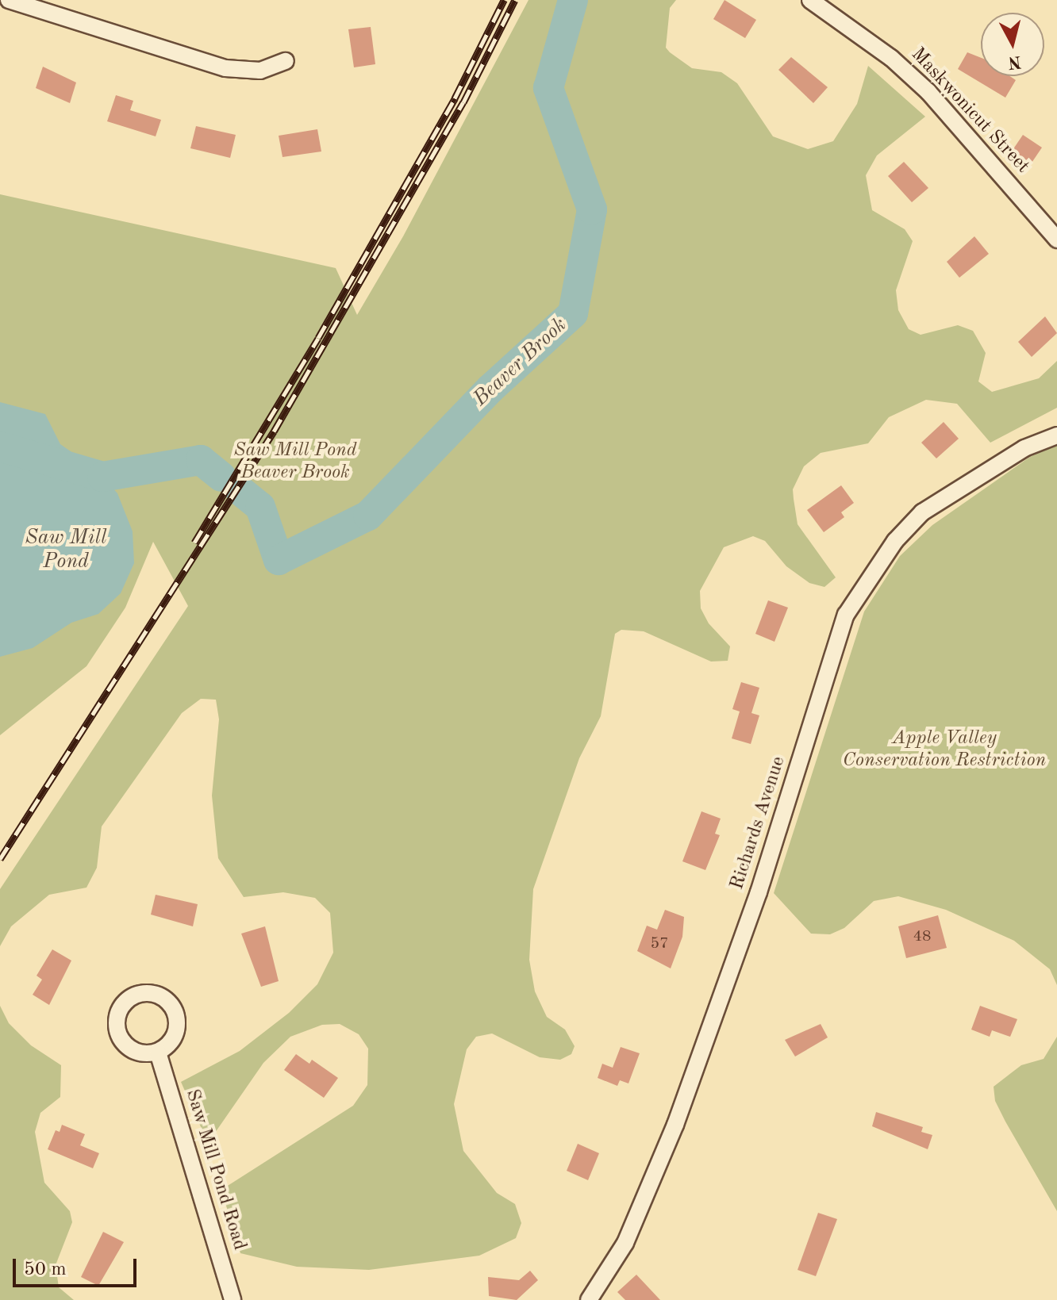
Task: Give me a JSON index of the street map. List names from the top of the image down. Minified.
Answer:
{"streets":{"street":["Maskwonicut Street","Richards Avenue","Saw Mill Pond Road"]},"water":["Beaver Brook","Saw Mill Pond"],"parks":["Saw Mill Pond Beaver Brook","Apple Valley Conservation Restriction"],"house_numbers":["48","57"],"scale_bar":"50 m","north":"bottom"}
